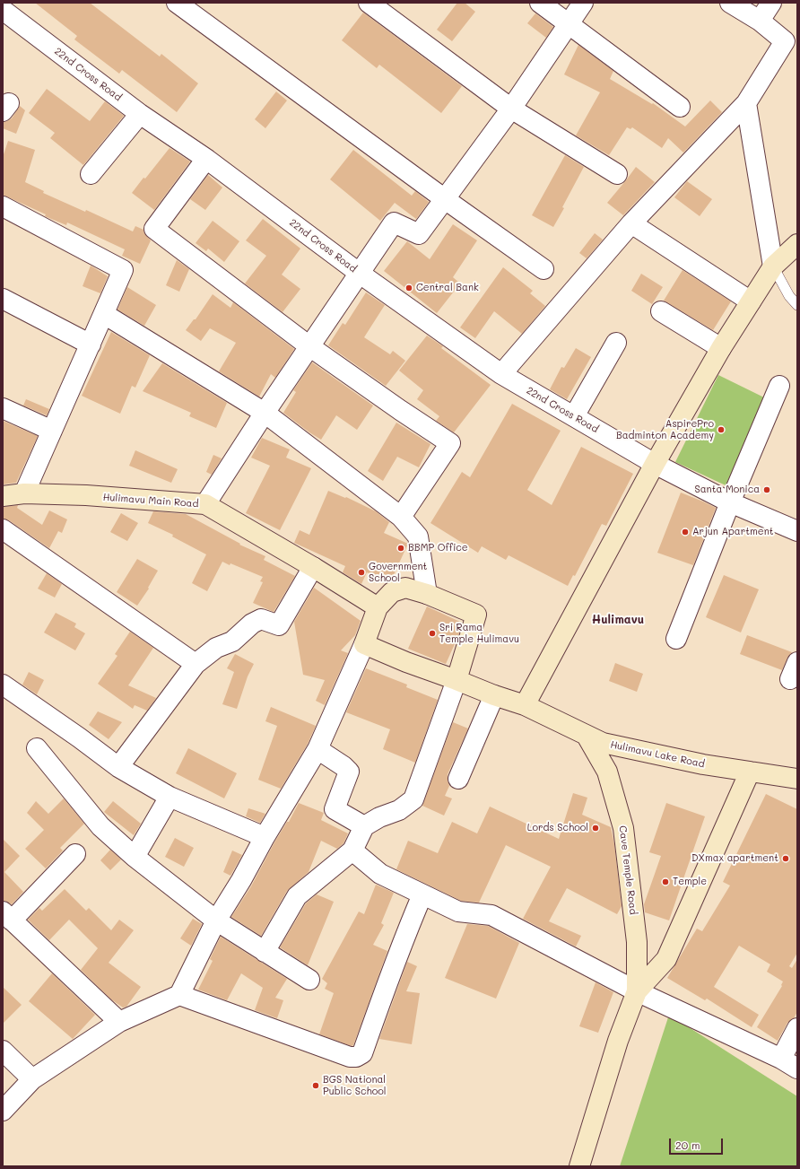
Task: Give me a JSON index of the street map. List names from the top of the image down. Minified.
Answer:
{"streets":{"street":["22nd Cross Road","Hulimavu Main Road","Hulimavu Lake Road","Cave Temple Road"]},"crossings":[["Hulimavu Lake Road","Cave Temple Road"]],"districts":["Hulimavu"],"places":["Central Bank","AspirePro Badminton Academy","Santa Monica","Arjun Apartment","BBMP Office","Government School","Sri Rama Temple Hulimavu","Lords School","DXmax apartment","Temple","BGS National Public School"],"scale_bar":"20 m"}
